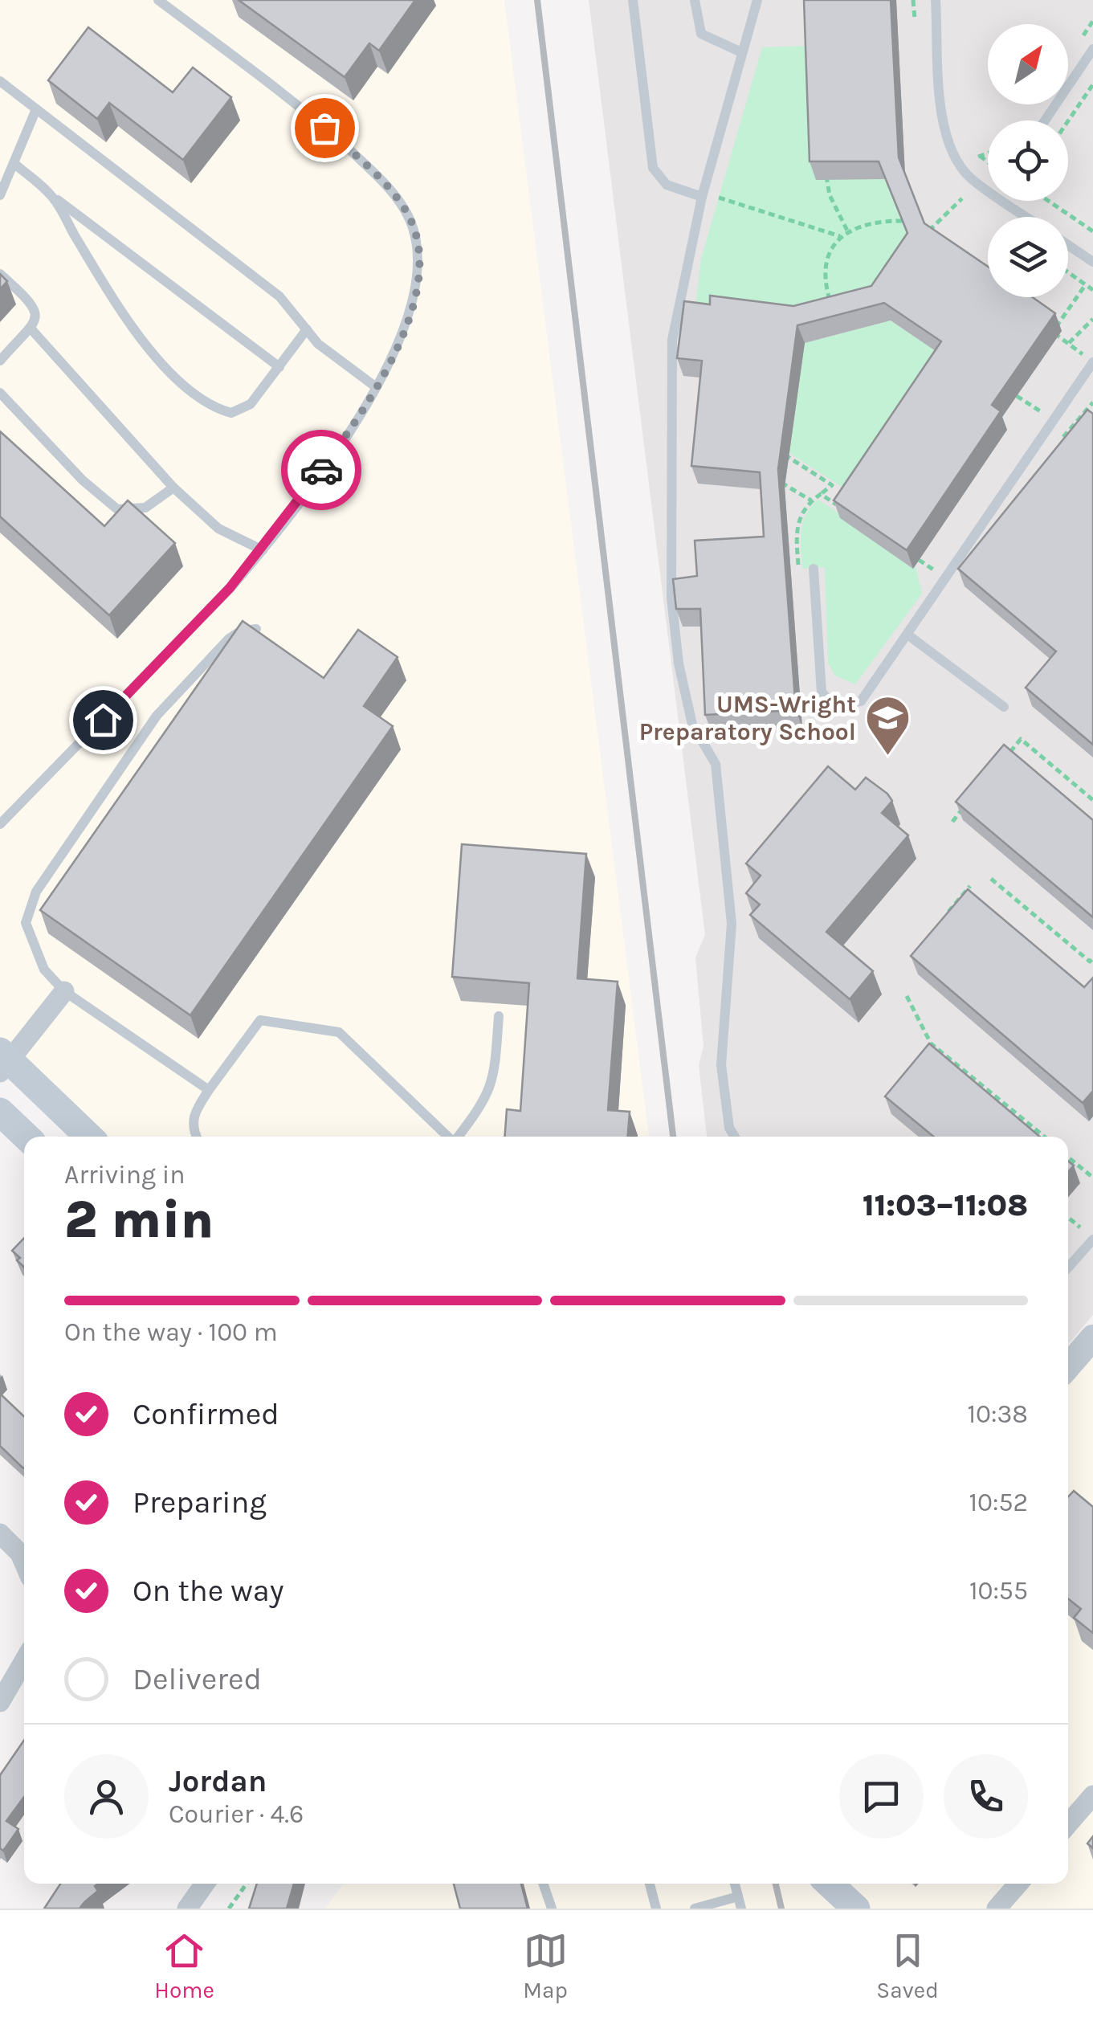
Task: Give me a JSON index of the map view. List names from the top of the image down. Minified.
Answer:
{"places":{"school or university":["UMS-Wright Preparatory School"]},"north":"top right","page":{"heading":["2 min","Arriving in","11:03–11:08"],"panel":["Jordan","Courier · 4.6"],"bar":"On the way · 100 m","list":[["Confirmed","10:38"],["Preparing","10:52"],["On the way","10:55"],"Delivered"],"tabs":["Home","Map","Saved"]}}
